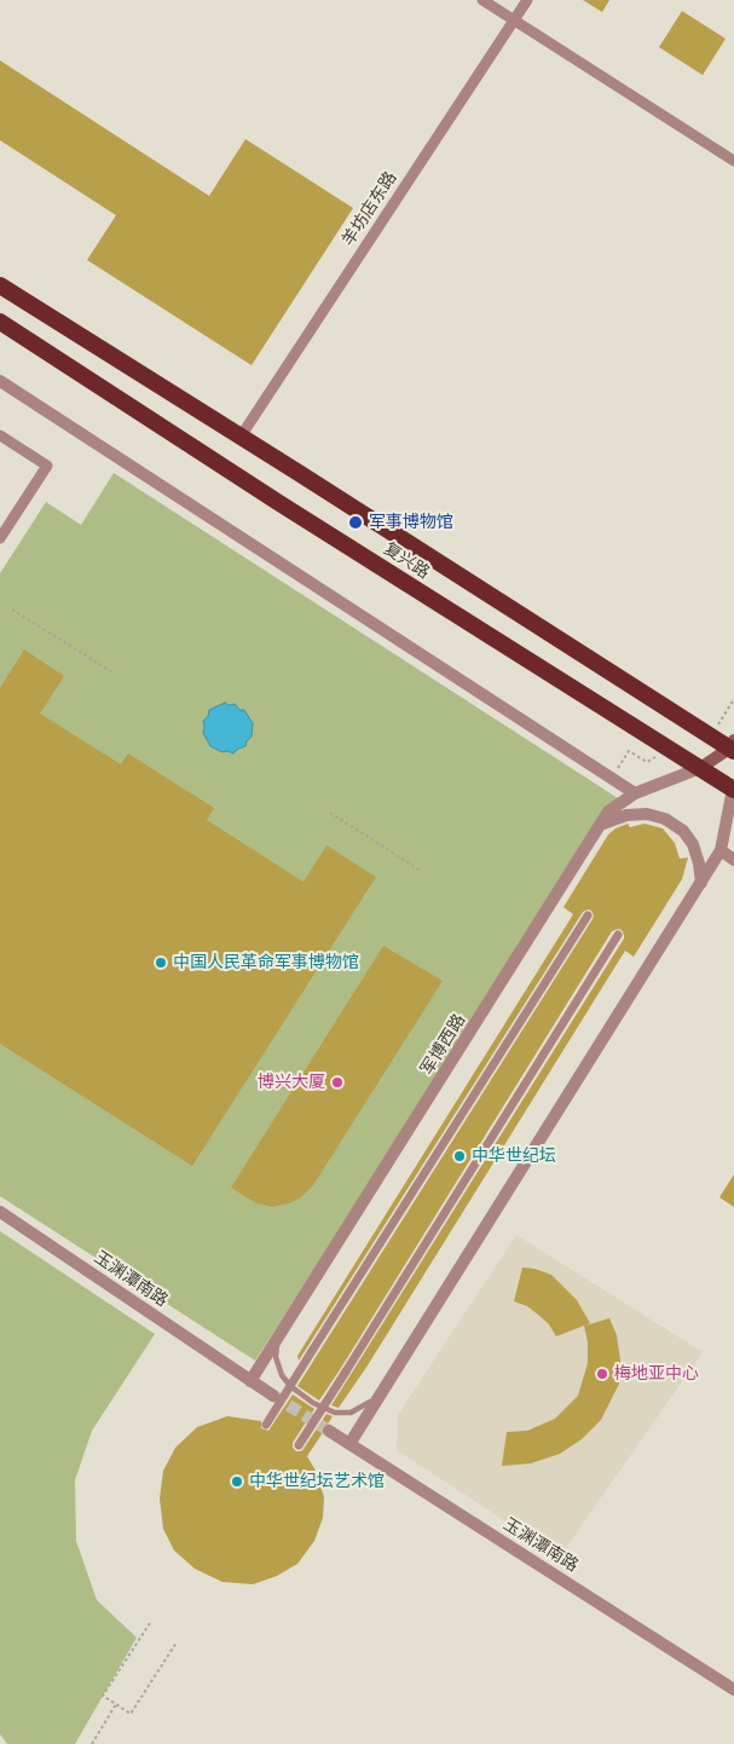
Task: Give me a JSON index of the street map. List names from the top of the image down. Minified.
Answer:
{"streets":{"highway":["复兴路"],"street":["羊坊店东路","军博西路","玉渊潭南路"]},"crossings":[["羊坊店东路","复兴路"],["复兴路","军博西路"],["军博西路","玉渊潭南路"]],"places":["军事博物馆","中国人民革命军事博物馆","博兴大厦","中华世纪坛","梅地亚中心","中华世纪坛艺术馆"]}
